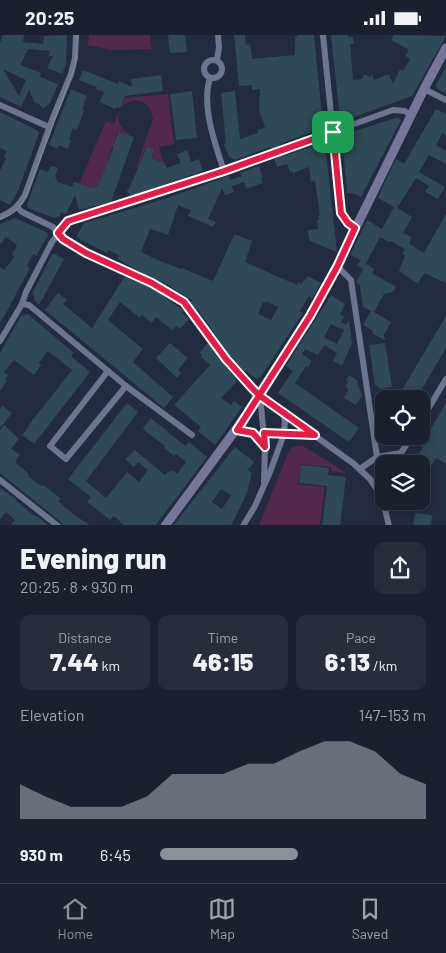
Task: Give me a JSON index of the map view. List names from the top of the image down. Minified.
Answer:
{"page":{"status":"20:25","heading":["Evening run","20:25 · 8 × 930 m"],"stats":[["Distance","7.44 km"],["Time","46:15"],["Pace","6:13 /km"]],"chart":["Elevation","147–153 m"],"list":[{"name":"930 m","note":"6:45"}],"tabs":["Home","Map","Saved"]}}
